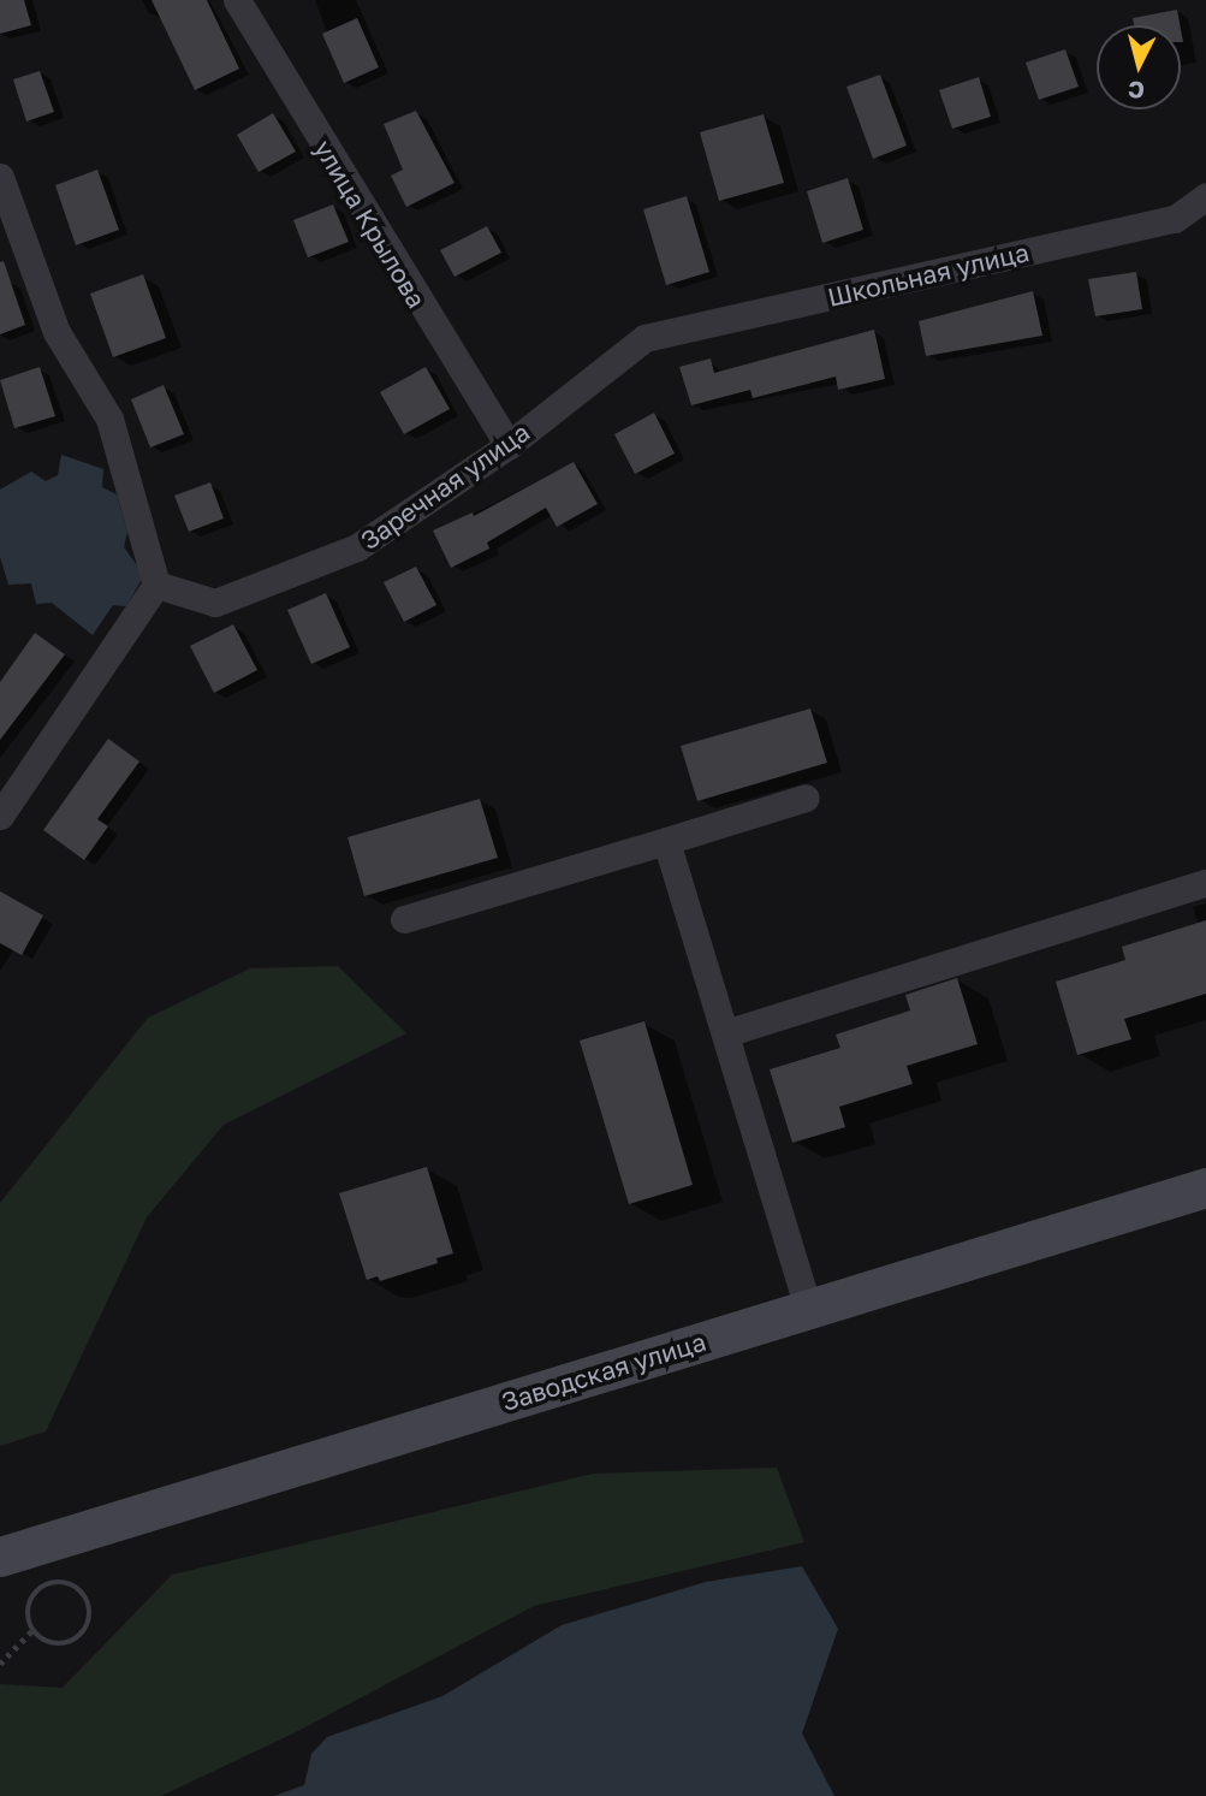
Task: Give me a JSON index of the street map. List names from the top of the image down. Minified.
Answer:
{"streets":{"main road":["Заводская улица"],"street":["улица Крылова","Школьная улица","Заречная улица"]},"crossings":[["улица Крылова","Заречная улица"],["Школьная улица","Заречная улица"]],"north":"bottom"}
